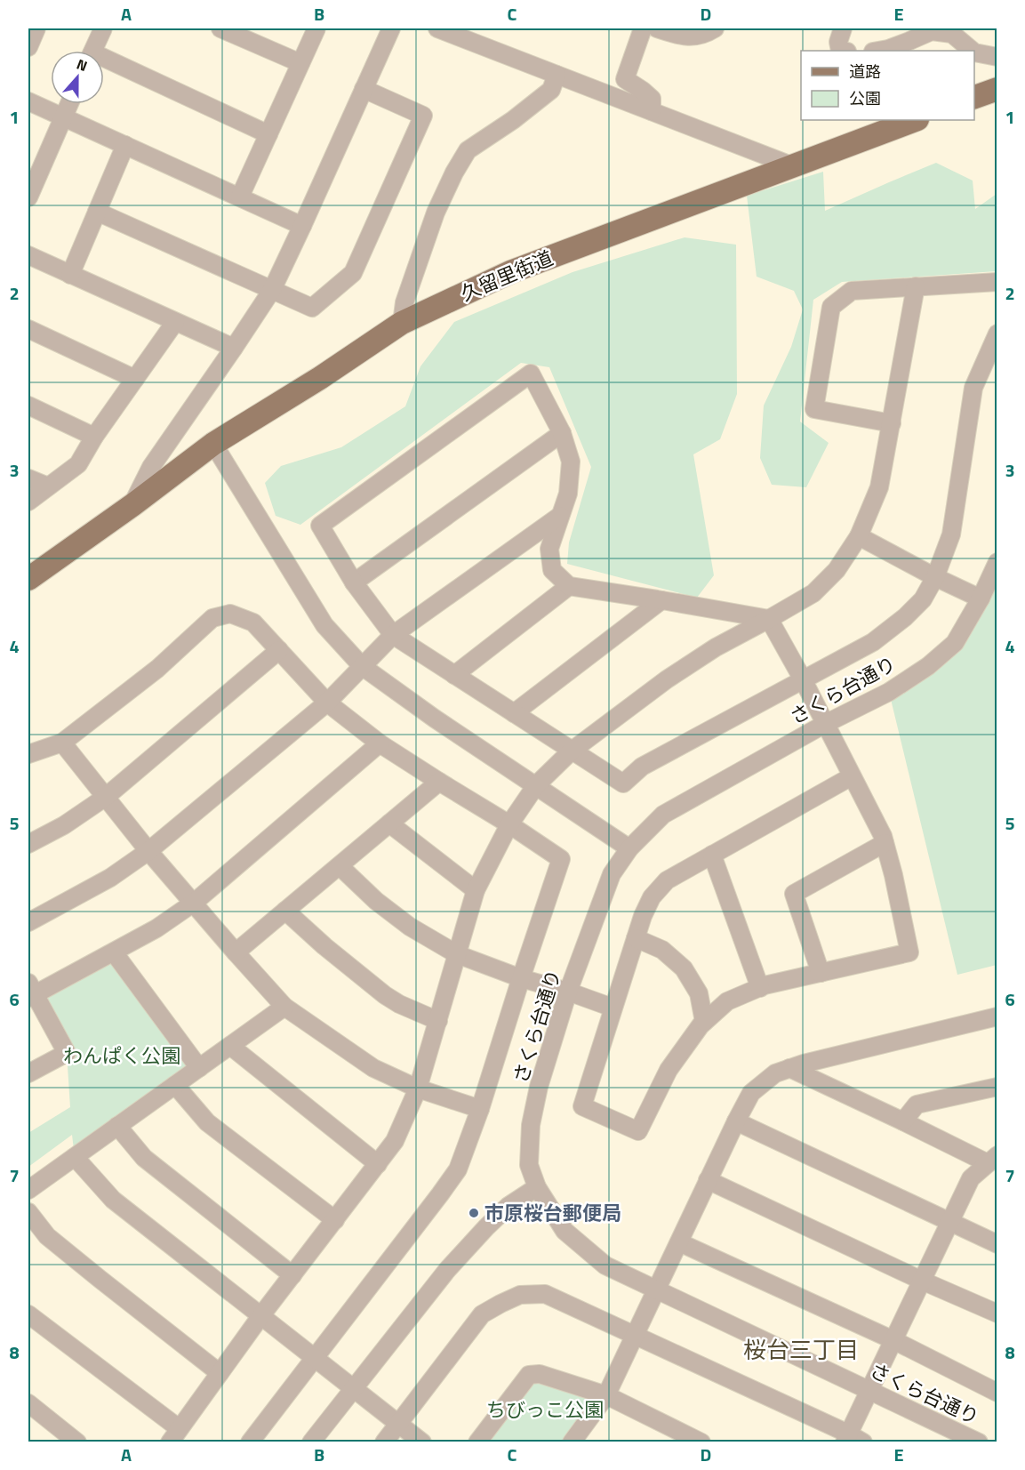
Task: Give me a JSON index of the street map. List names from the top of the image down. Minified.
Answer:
{"streets":{"main road":["久留里街道"],"street":["さくら台通り"]},"districts":["桜台三丁目"],"parks":["わんぱく公園","ちびっこ公園"],"places":["市原桜台郵便局"],"legend":["道路","公園"],"north":"top","grid":{"columns":["A","B","C","D","E"],"rows":["1","2","3","4","5","6","7","8"]}}
